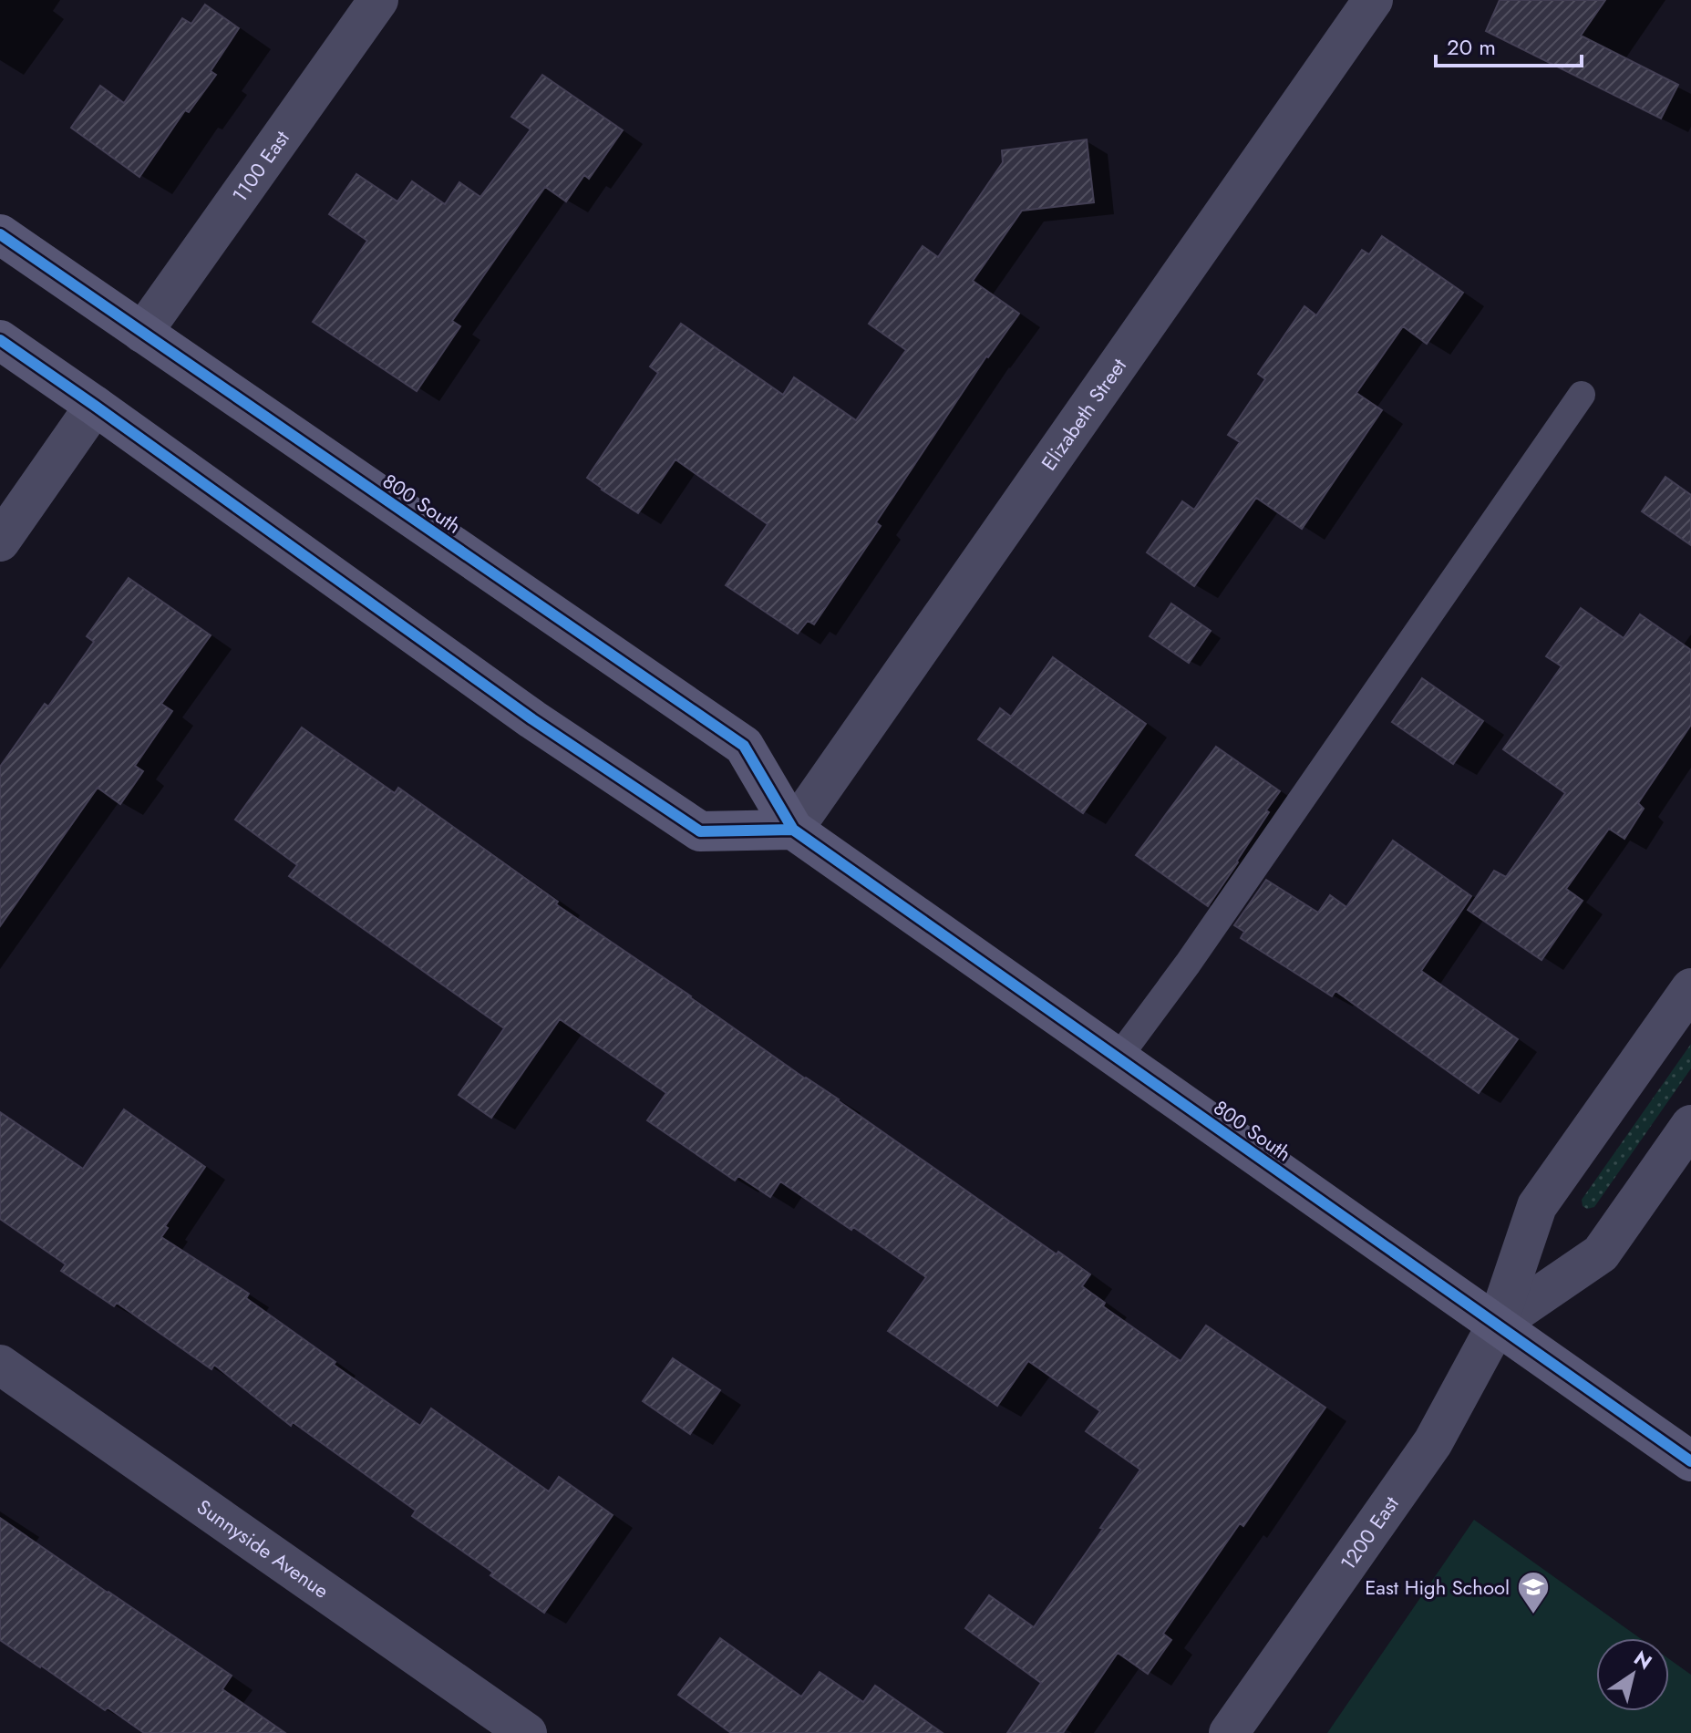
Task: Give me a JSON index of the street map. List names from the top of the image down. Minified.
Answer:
{"streets":{"main road":["800 South"],"street":["1100 East","Elizabeth Street","1200 East","Sunnyside Avenue"]},"crossings":[["1100 East","800 South"],["Elizabeth Street","800 South"],["800 South","1200 East"]],"places":{"school or university":["East High School"]},"scale_bar":"20 m","north":"top right"}
